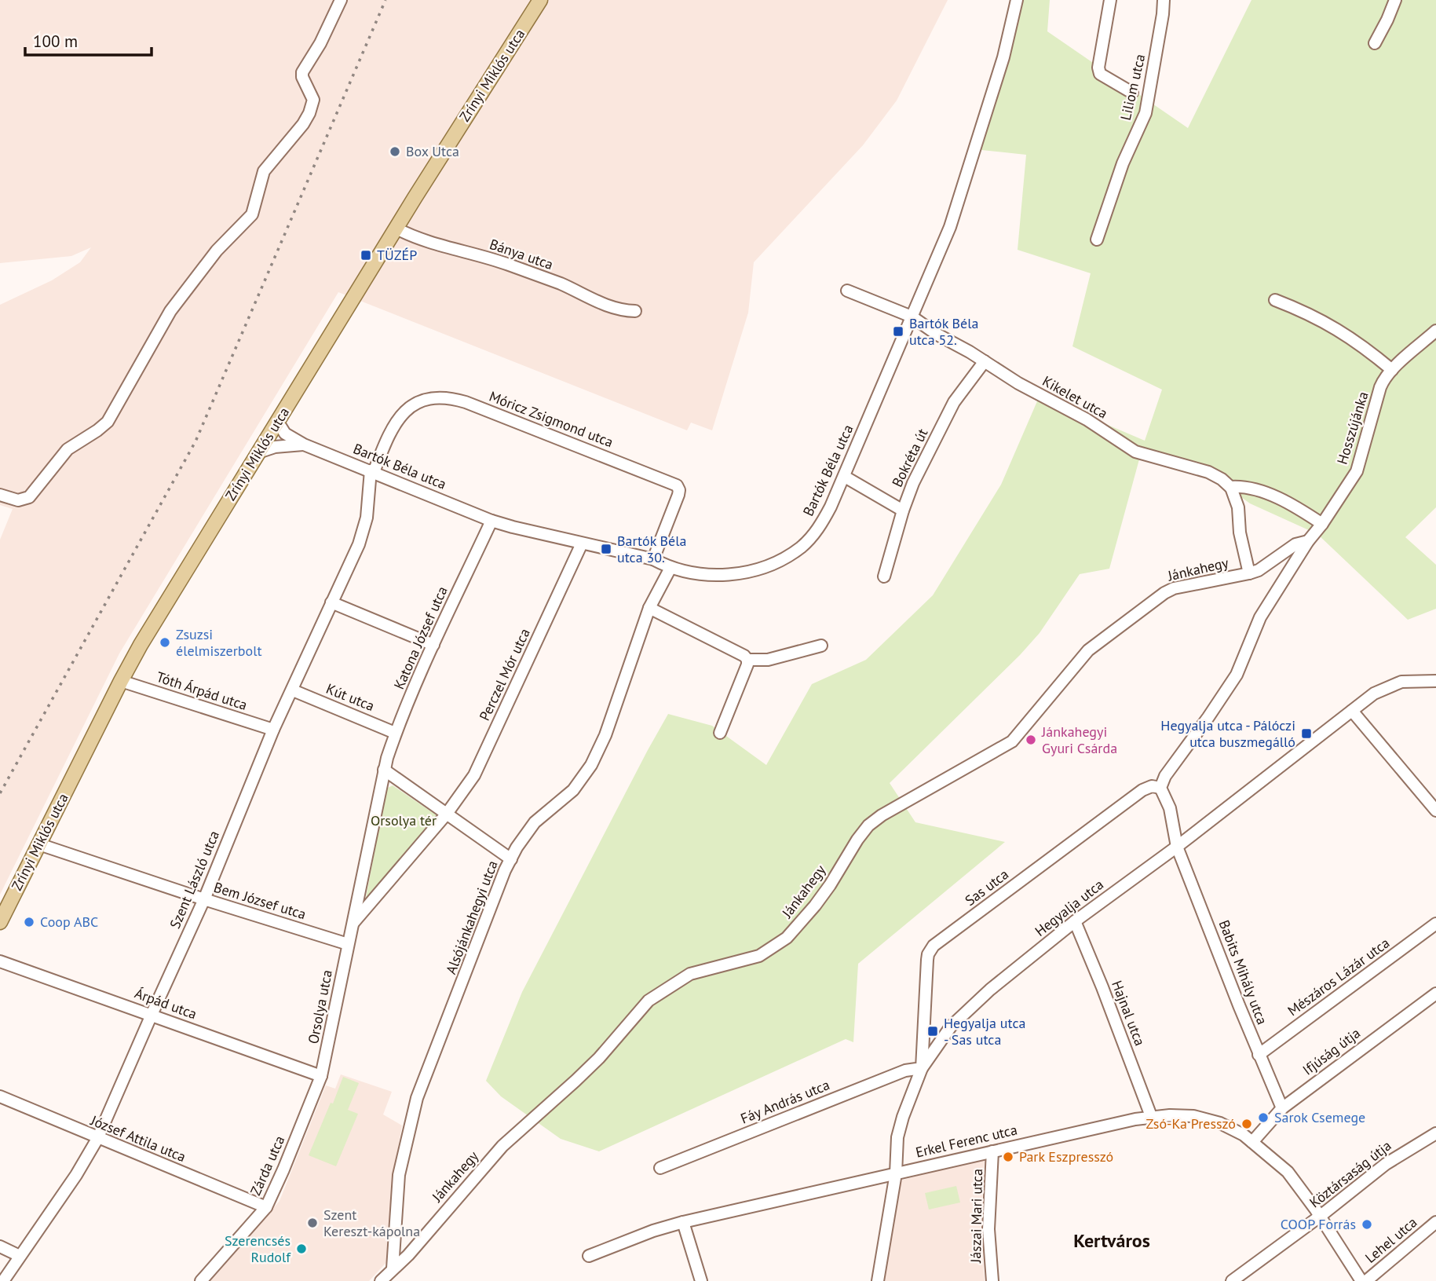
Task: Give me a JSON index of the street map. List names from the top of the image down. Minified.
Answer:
{"streets":{"main road":["Zrínyi Miklós utca"],"street":["Liliom utca","Bánya utca","Kikelet utca","Móricz Zsigmond utca","Hosszújánka","Bokréta út","Bartók Béla utca","Jánkahegy","Katona József utca","Perczel Mór utca","Tóth Árpád utca","Kút utca","Szent László utca","Sas utca","Bem József utca","Hegyalja utca","Alsójánkahegyi utca","Babits Mihály utca","Mészáros Lázár utca","Árpád utca","Orsolya utca","Hajnal utca","Ifjúság útja","Fáy András utca","József Attila utca","Erkel Ferenc utca","Zárda utca","Köztársaság útja","Jászai Mari utca","Lehel utca"]},"crossings":[["Zrínyi Miklós utca","Bánya utca"],["Zrínyi Miklós utca","Tóth Árpád utca"],["Zrínyi Miklós utca","Bem József utca"],["Kikelet utca","Hosszújánka"],["Kikelet utca","Bokréta út"],["Kikelet utca","Bartók Béla utca"],["Móricz Zsigmond utca","Bartók Béla utca"],["Móricz Zsigmond utca","Szent László utca"],["Hosszújánka","Jánkahegy"],["Bartók Béla utca","Katona József utca"],["Bartók Béla utca","Perczel Mór utca"],["Bartók Béla utca","Szent László utca"],["Bartók Béla utca","Alsójánkahegyi utca"],["Jánkahegy","Alsójánkahegyi utca"],["Katona József utca","Kút utca"],["Tóth Árpád utca","Szent László utca"],["Kút utca","Szent László utca"],["Szent László utca","Bem József utca"],["Szent László utca","Árpád utca"],["Szent László utca","József Attila utca"],["Sas utca","Hegyalja utca"],["Sas utca","Fáy András utca"],["Bem József utca","Orsolya utca"],["Hegyalja utca","Babits Mihály utca"],["Hegyalja utca","Hajnal utca"],["Hegyalja utca","Fáy András utca"],["Hegyalja utca","Erkel Ferenc utca"],["Babits Mihály utca","Mészáros Lázár utca"],["Babits Mihály utca","Ifjúság útja"],["Árpád utca","Orsolya utca"],["Árpád utca","Zárda utca"],["Orsolya utca","Zárda utca"],["Hajnal utca","Erkel Ferenc utca"],["Ifjúság útja","Erkel Ferenc utca"],["József Attila utca","Zárda utca"],["Erkel Ferenc utca","Köztársaság útja"],["Erkel Ferenc utca","Jászai Mari utca"]],"districts":["Kertváros"],"parks":["Orsolya tér"],"places":{"other":["Box Utca","Zsuzsi élelmiszerbolt","Jánkahegyi Gyuri Csárda","Coop ABC","Sarok Csemege","Zsó-Ka Presszó","Park Eszpresszó","Szent Kereszt-kápolna","COOP Forrás","Szerencsés Rudolf"],"transit":["TÜZÉP","Bartók Béla utca 52.","Bartók Béla utca 30.","Hegyalja utca - Pálóczi utca buszmegálló","Hegyalja utca - Sas utca"]},"scale_bar":"100 m"}
